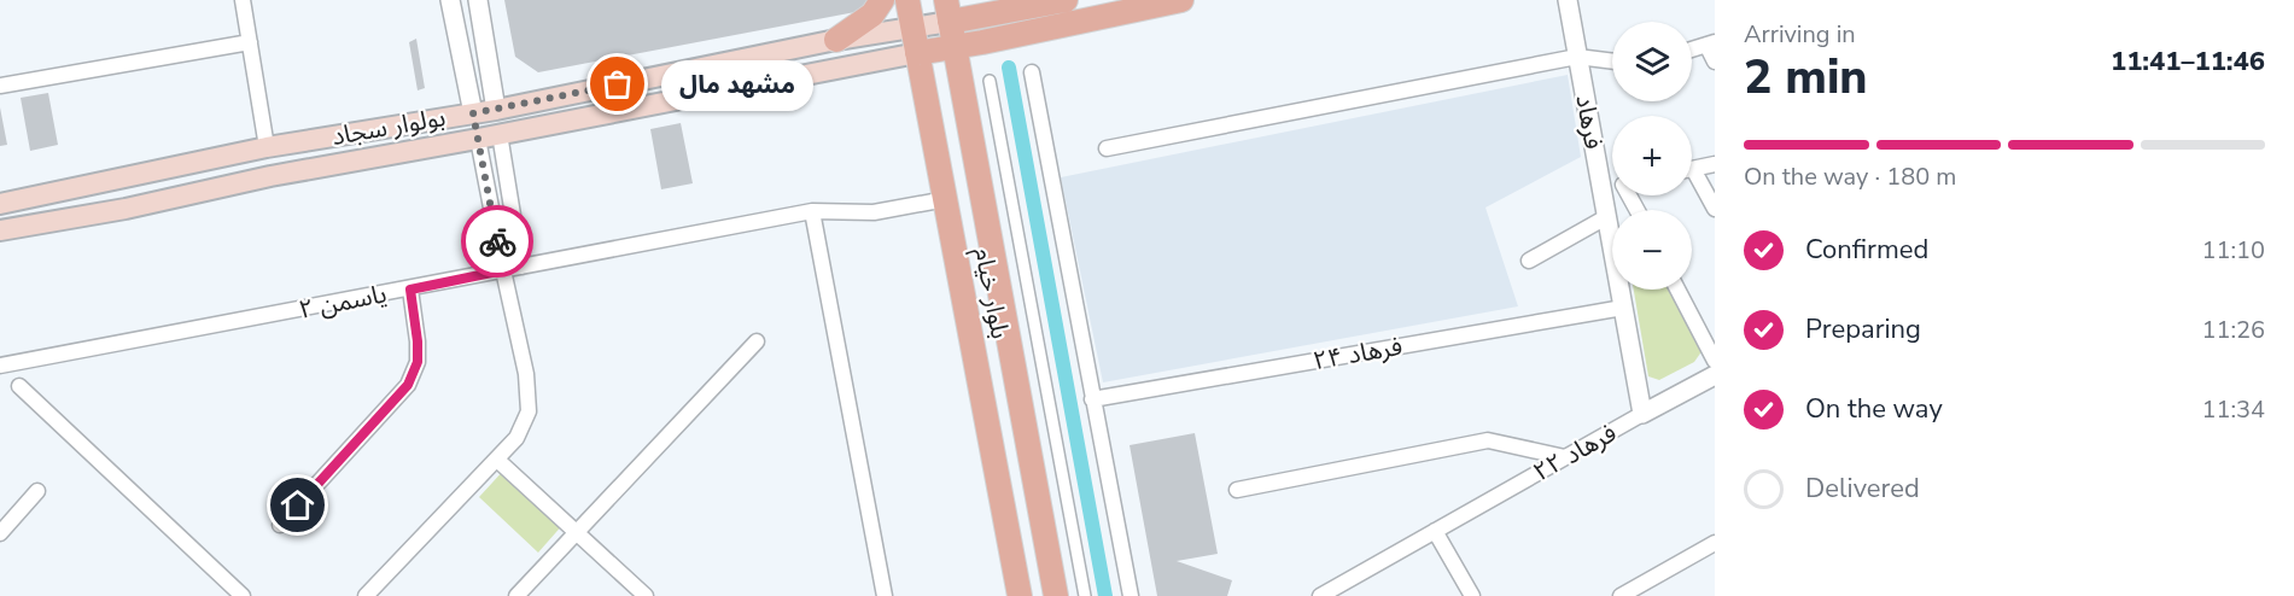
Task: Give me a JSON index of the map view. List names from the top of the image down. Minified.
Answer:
{"streets":{"main road":["بولوار سجاد","بلوار خیام"],"street":["فرهاد","یاسمن ۲","فرهاد ۲۴","فرهاد ۲۲"]},"crossings":[["فرهاد","فرهاد ۲۴"],["فرهاد","فرهاد ۲۲"],["بولوار سجاد","بلوار خیام"],["بلوار خیام","یاسمن ۲"]],"places":["مشهد مال"],"page":{"heading":["2 min","Arriving in","11:41–11:46"],"map_buttons":["+","−"],"bubble":"مشهد مال","bar":"On the way · 180 m","list":[["Confirmed","11:10"],["Preparing","11:26"],["On the way","11:34"],"Delivered"]}}
